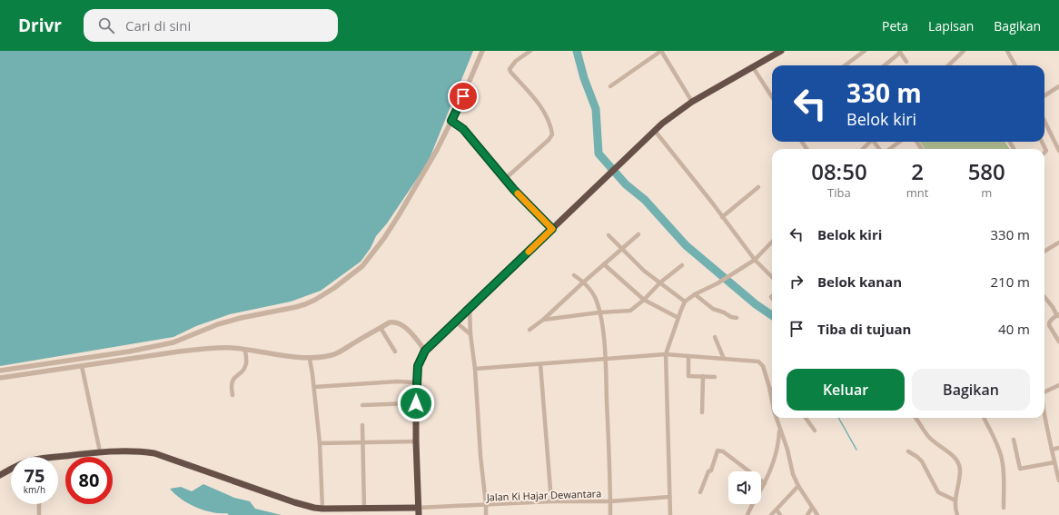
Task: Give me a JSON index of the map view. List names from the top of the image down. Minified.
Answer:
{"streets":{"street":["Jalan Ki Hajar Dewantara"]},"page":{"header":"Drivr","search":"Cari di sini","nav":["Peta","Lapisan","Bagikan"],"turn":["330 m","Belok kiri"],"eta":["08:50","Tiba","2","mnt","580","m"],"list":[{"name":"Belok kiri","value":"330 m"},{"name":"Belok kanan","value":"210 m"},{"name":"Tiba di tujuan","value":"40 m"}],"buttons":["Keluar","Bagikan"],"speed":"75 km/h","limit":"80"}}
